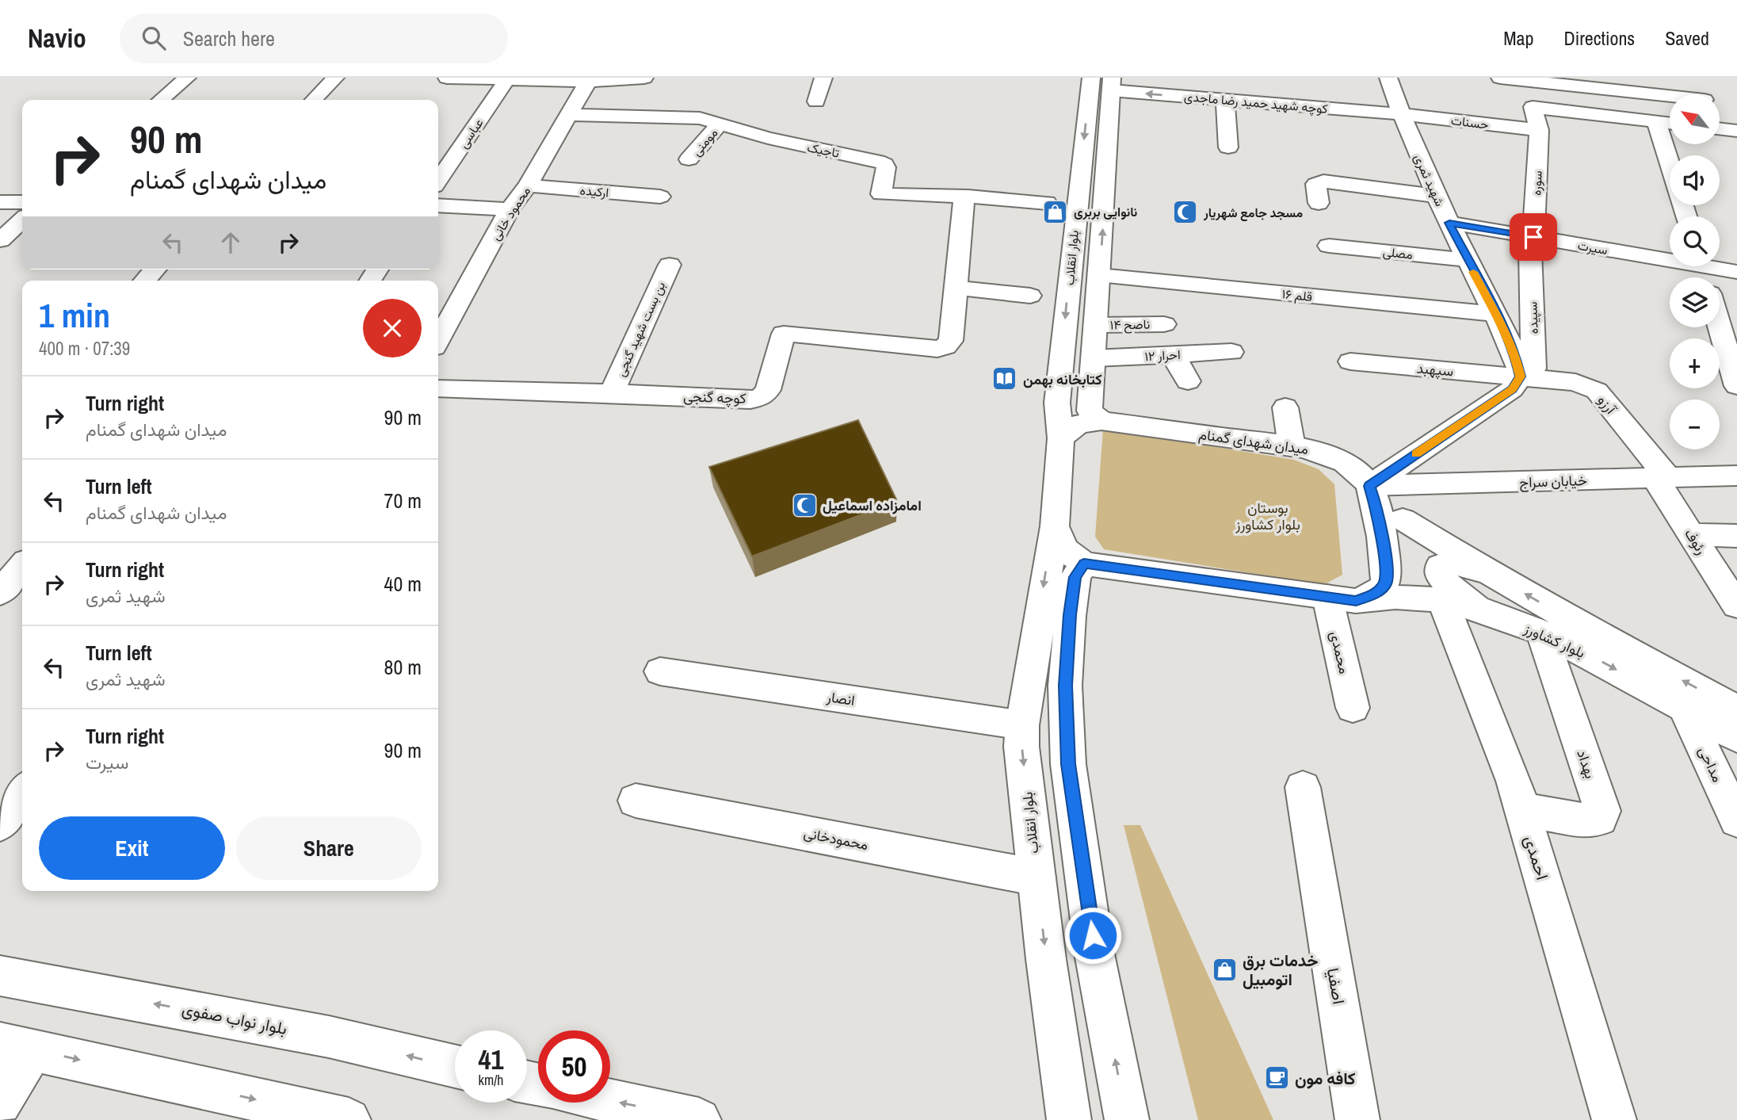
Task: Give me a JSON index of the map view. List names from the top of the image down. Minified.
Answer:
{"streets":{"street":["کوچه شهید حمید رضا ماجدی","حسنات","عباسی","مومنی","تاجیک","شهید ثمری","سوره","ارکیده","محمود خانی","سیرت","مصلی","بلوار انقلاب","قلم ۱۶","سپیده","ناصح ۱۴","بن بست شهید گنجی","احرار ۱۲","سپهبد","کوچه گنجی","آرزو","میدان شهدای گمنام","خیابان سراج","رئوف","بلوار کشاورز","محمدی","انصار","بهداد","مداحی","محمودخانی","احمدی","اصفیا","بلوار نواب صفوی"]},"crossings":[["کوچه شهید حمید رضا ماجدی","حسنات"],["کوچه شهید حمید رضا ماجدی","شهید ثمری"],["حسنات","شهید ثمری"],["حسنات","سوره"],["مومنی","تاجیک"],["تاجیک","محمود خانی"],["تاجیک","کوچه گنجی"],["شهید ثمری","سیرت"],["شهید ثمری","مصلی"],["شهید ثمری","قلم ۱۶"],["شهید ثمری","سپیده"],["شهید ثمری","سپهبد"],["شهید ثمری","آرزو"],["سوره","سیرت"],["سوره","سپیده"],["ارکیده","محمود خانی"],["سیرت","سپیده"],["بلوار انقلاب","میدان شهدای گمنام"],["بلوار انقلاب","انصار"],["بلوار انقلاب","محمودخانی"],["سپیده","سپهبد"],["سپیده","آرزو"],["بن بست شهید گنجی","کوچه گنجی"],["سپهبد","آرزو"],["آرزو","خیابان سراج"],["آرزو","رئوف"],["میدان شهدای گمنام","خیابان سراج"],["میدان شهدای گمنام","بلوار کشاورز"],["خیابان سراج","رئوف"],["خیابان سراج","بلوار کشاورز"],["بلوار کشاورز","محمدی"],["بلوار کشاورز","بهداد"],["بلوار کشاورز","مداحی"],["بلوار کشاورز","احمدی"],["بهداد","احمدی"]],"one_way":["کوچه شهید حمید رضا ماجدی"],"parks":["بوستان بلوار کشاورز"],"places":{"shop":["نانوایی بربری","خدمات برق اتومبیل"],"mosque":["مسجد جامع شهریار","امامزاده اسماعیل"],"library":["کتابخانه بهمن"],"cafe":["کافه مون"]},"north":"top left","page":{"header":"Navio","search":"Search here","nav":["Map","Directions","Saved"],"map_buttons":["+","−"],"turn":["90 m","میدان شهدای گمنام"],"heading":["1 min","400 m · 07:39"],"list":[{"name":"Turn right","note":"میدان شهدای گمنام","value":"90 m"},{"name":"Turn left","note":"میدان شهدای گمنام","value":"70 m"},{"name":"Turn right","note":"شهید ثمری","value":"40 m"},{"name":"Turn left","note":"شهید ثمری","value":"80 m"},{"name":"Turn right","note":"سیرت","value":"90 m"}],"buttons":["Exit","Share"],"speed":"41 km/h","limit":"50"}}
